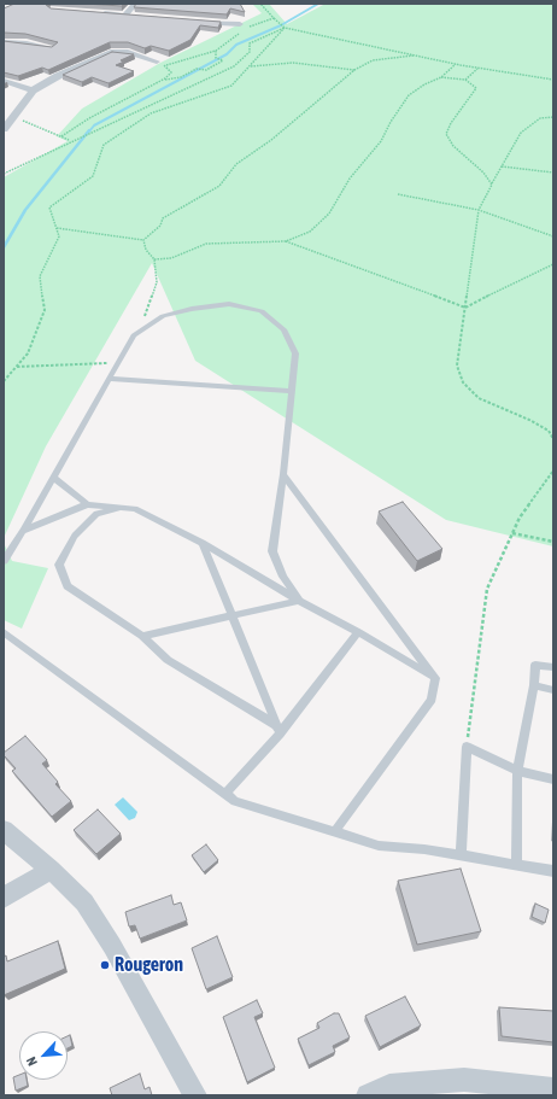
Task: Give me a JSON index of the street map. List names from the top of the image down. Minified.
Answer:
{"places":["Rougeron"],"north":"bottom left"}
